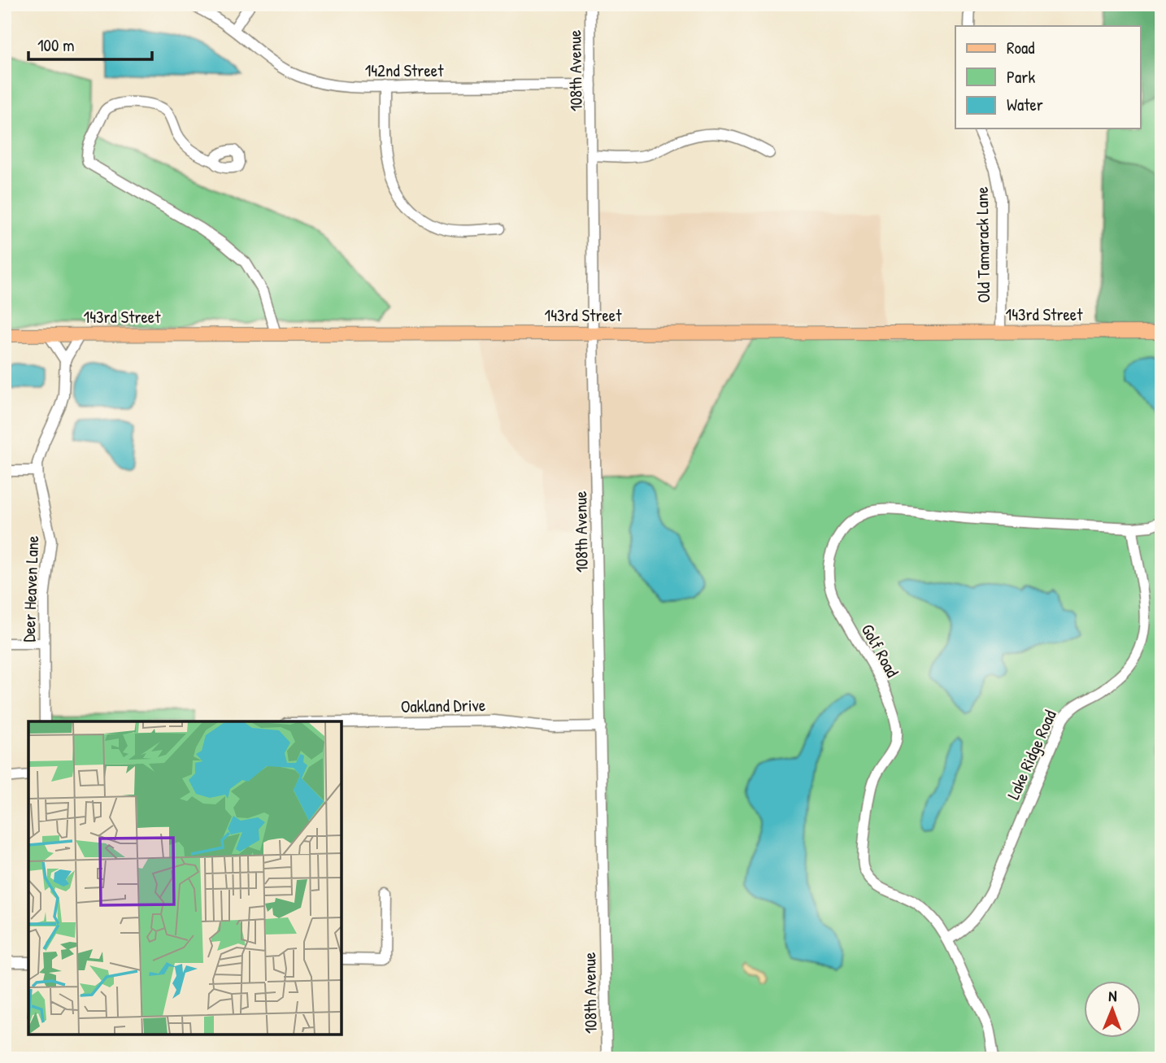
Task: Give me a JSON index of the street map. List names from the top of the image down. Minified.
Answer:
{"streets":{"main road":["143rd Street"],"street":["142nd Street","108th Avenue","Old Tamarack Lane","Deer Heaven Lane","Golf Road","Oakland Drive","Lake Ridge Road"]},"crossings":[["142nd Street","108th Avenue"],["108th Avenue","143rd Street"],["108th Avenue","Oakland Drive"],["Old Tamarack Lane","143rd Street"],["143rd Street","Deer Heaven Lane"],["Golf Road","Lake Ridge Road"]],"legend":["Road","Park","Water"],"scale_bar":"100 m","north":"top"}
